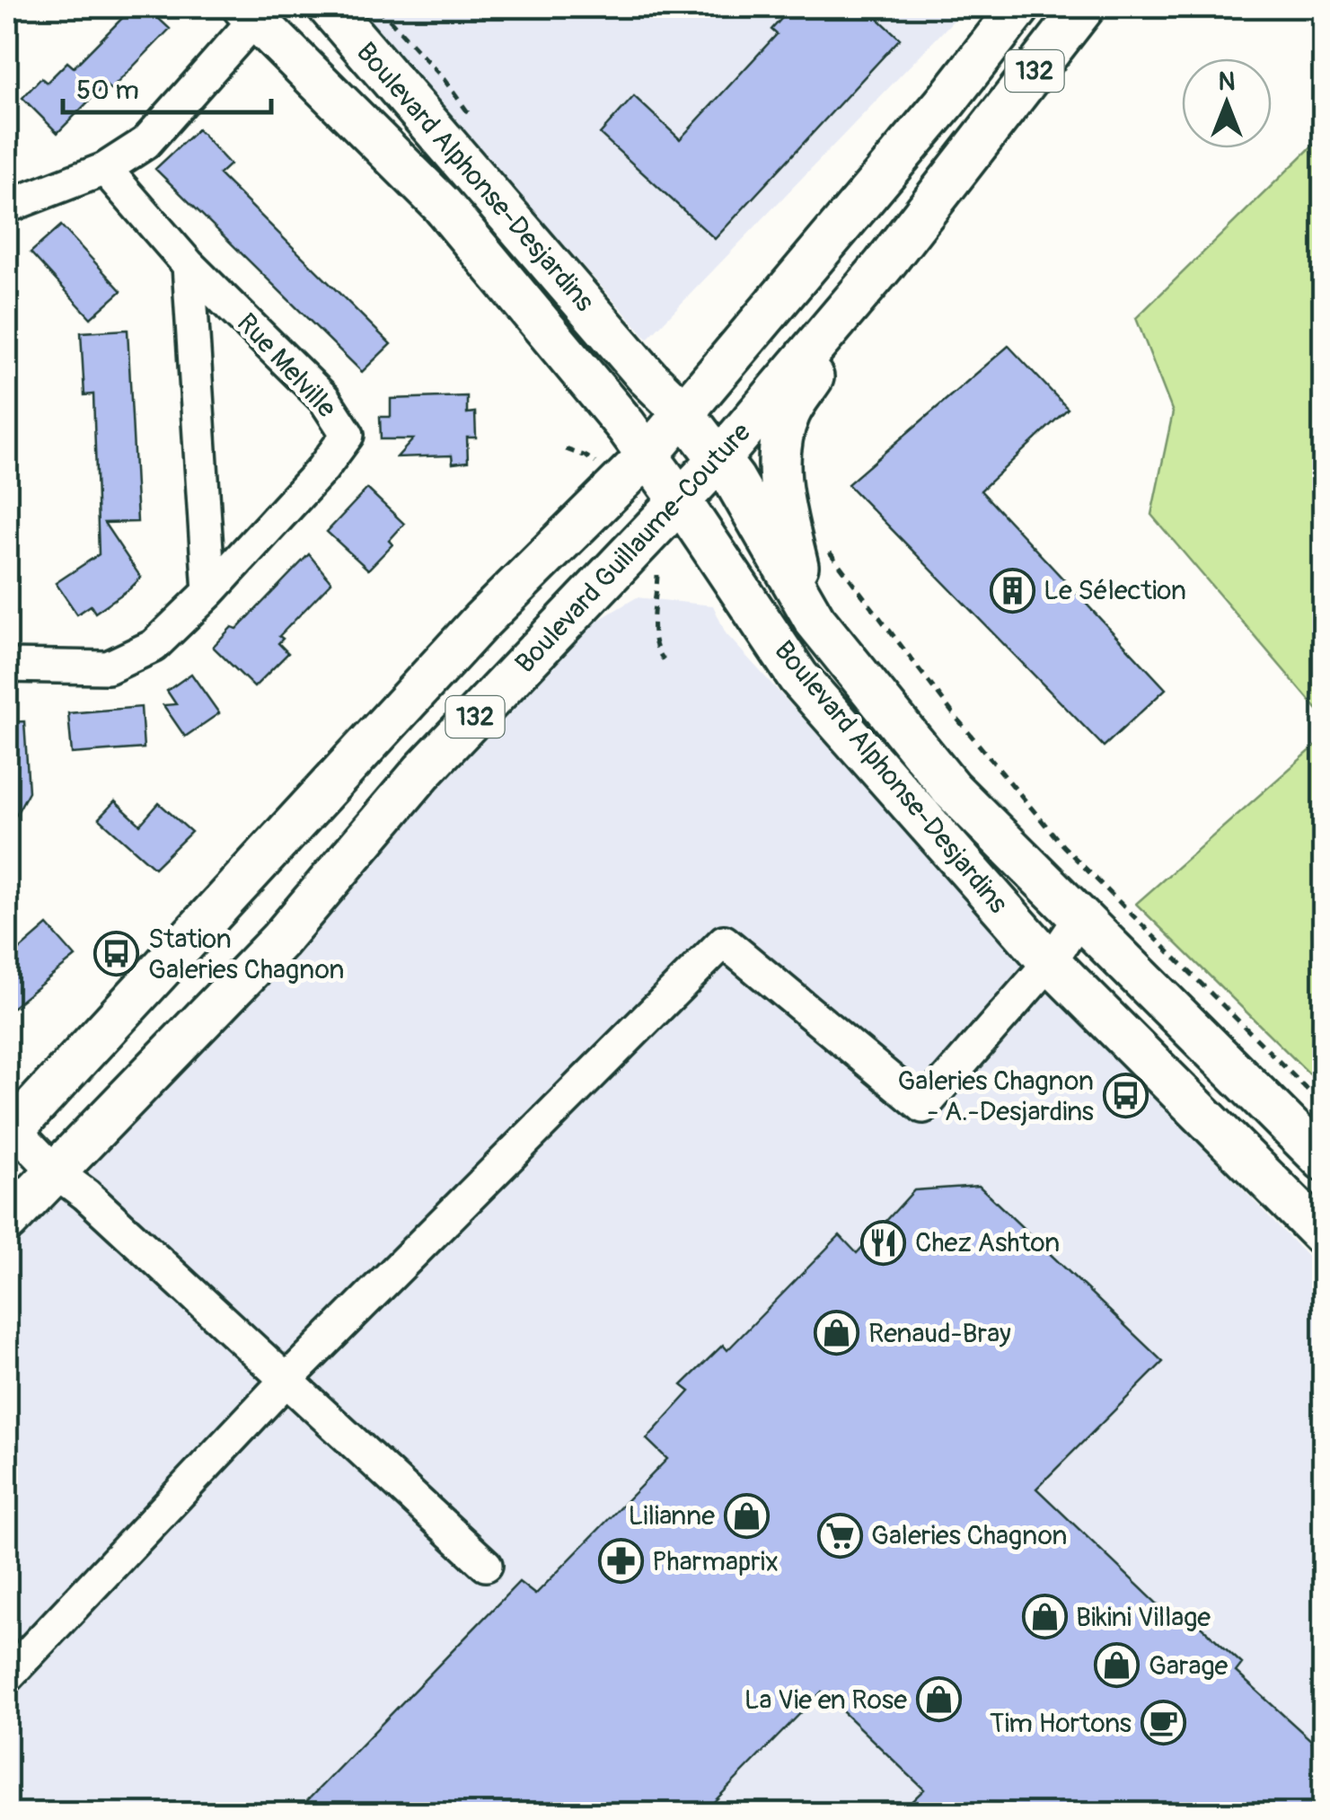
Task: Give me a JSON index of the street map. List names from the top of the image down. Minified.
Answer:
{"streets":{"main road":["132","Boulevard Alphonse-Desjardins","Boulevard Guillaume-Couture"],"street":["Rue Melville"]},"crossings":[["Boulevard Alphonse-Desjardins","Boulevard Guillaume-Couture"]],"places":{"building":["Le Sélection"],"bus stop":["Station Galeries Chagnon","Galeries Chagnon - A.-Desjardins"],"restaurant":["Chez Ashton"],"shop":["Renaud-Bray","Lilianne","Bikini Village","Garage","La Vie en Rose"],"supermarket":["Galeries Chagnon"],"pharmacy":["Pharmaprix"],"cafe":["Tim Hortons"]},"scale_bar":"50 m","north":"top"}
